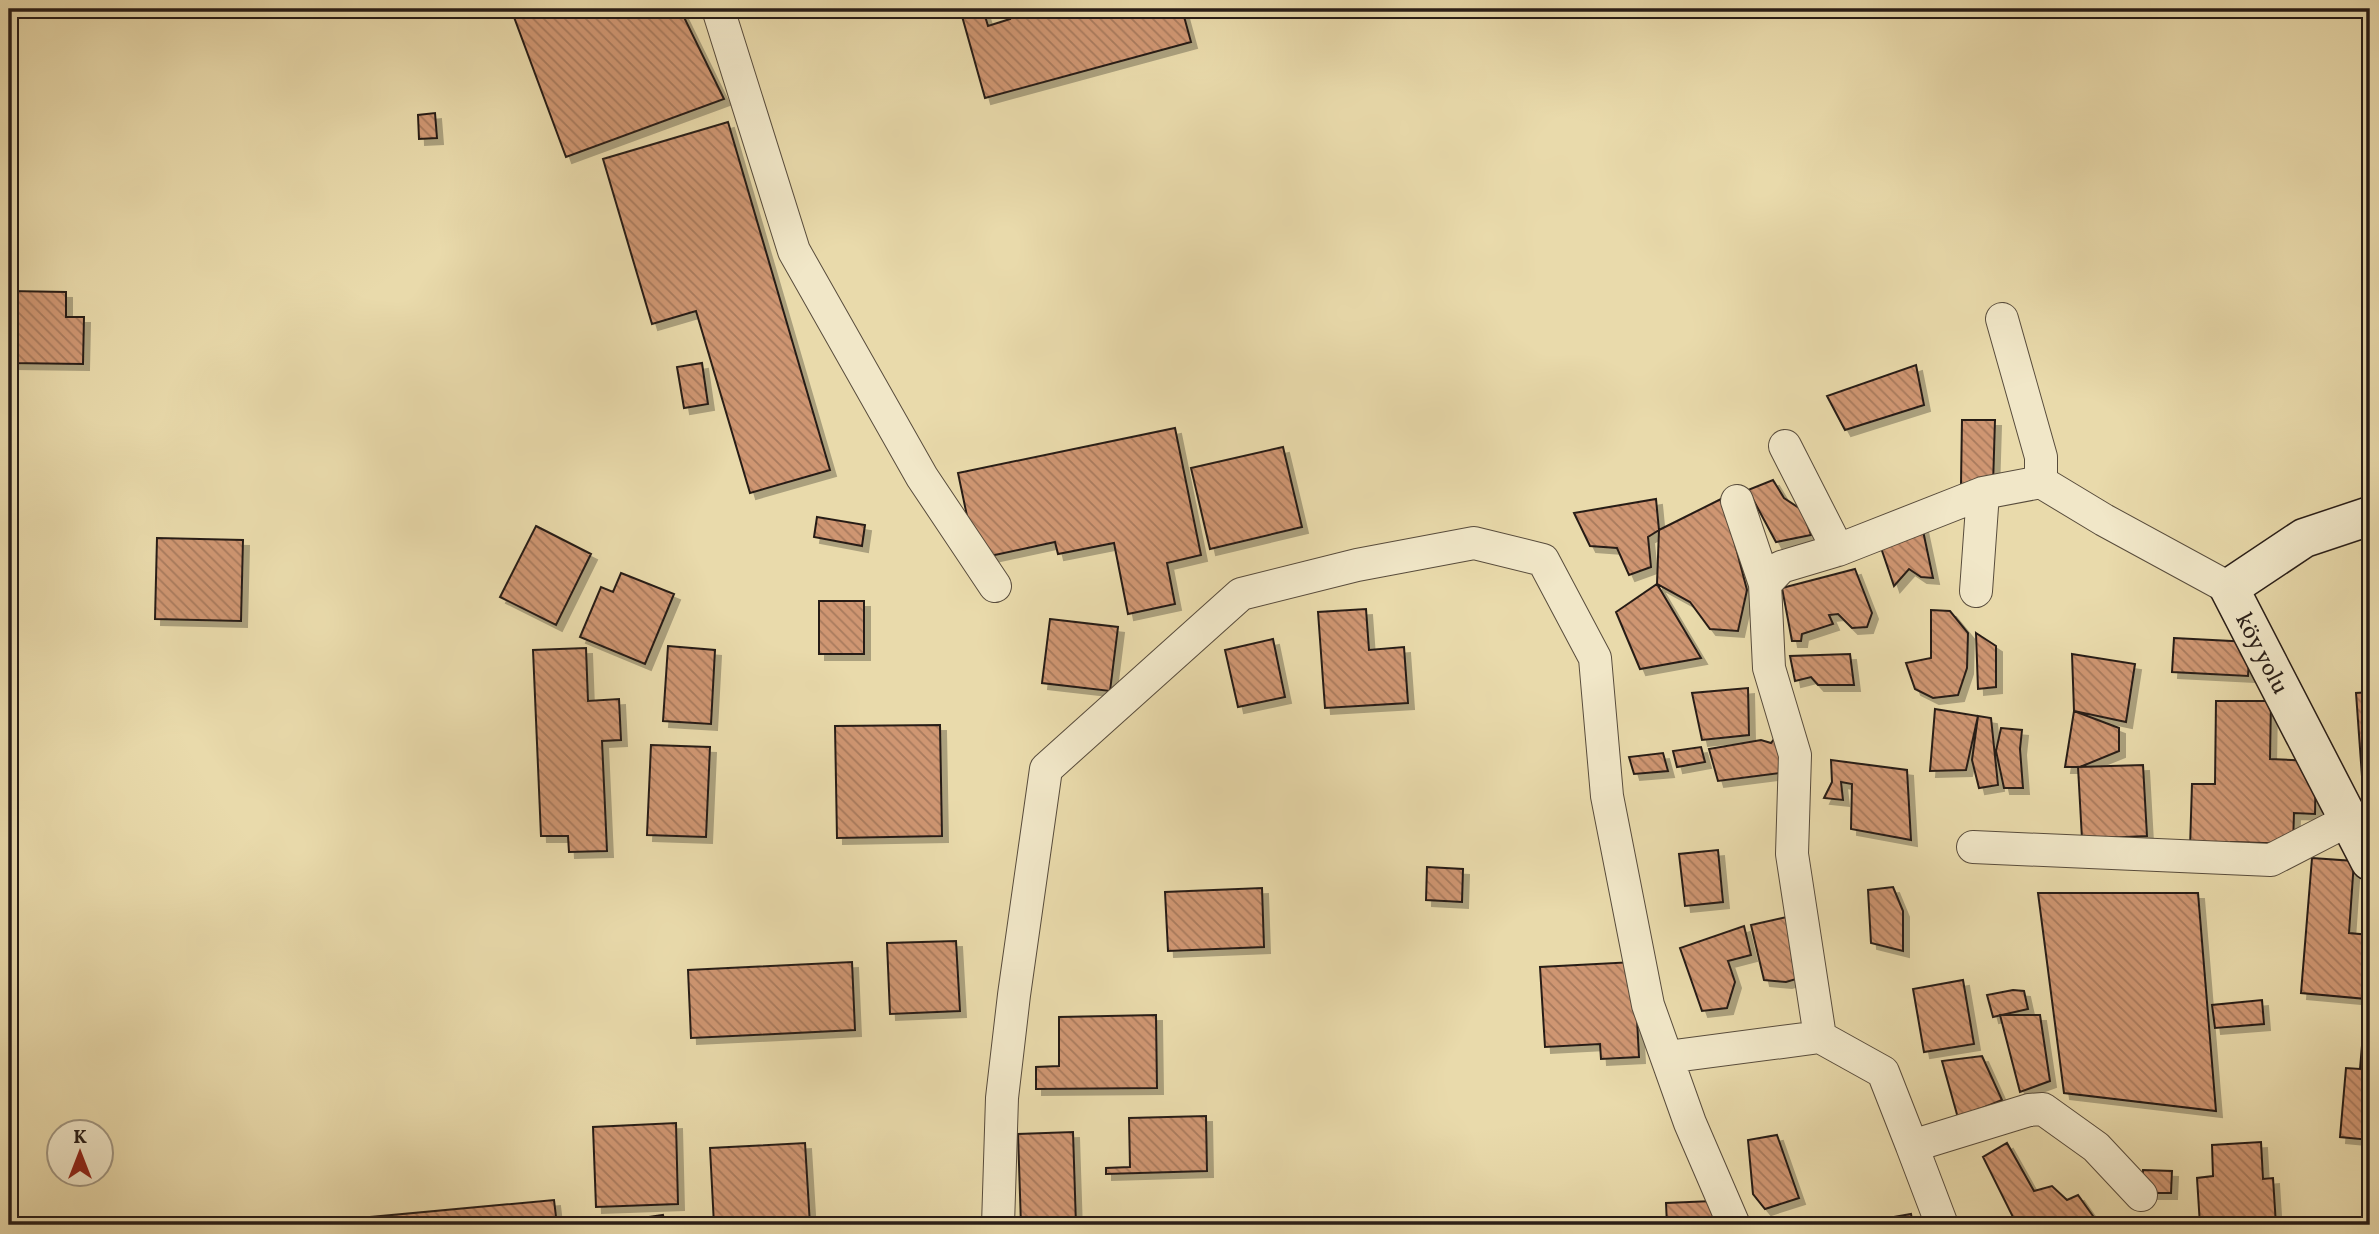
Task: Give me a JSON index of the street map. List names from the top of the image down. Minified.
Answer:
{"streets":{"street":["köy yolu"]},"north":"top"}
